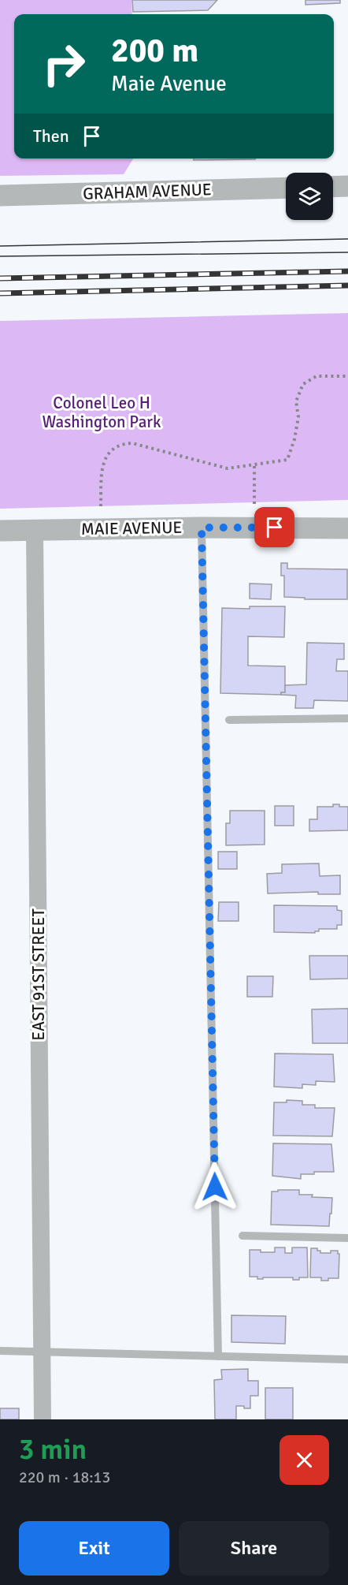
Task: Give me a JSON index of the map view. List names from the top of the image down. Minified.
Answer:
{"streets":{"street":["GRAHAM AVENUE","MAIE AVENUE","EAST 91ST STREET"]},"crossings":[["MAIE AVENUE","EAST 91ST STREET"]],"parks":["Colonel Leo H Washington Park"],"page":{"turn":["200 m","Maie Avenue"],"then":"Then","heading":["3 min","220 m · 18:13"],"buttons":["Exit","Share"]}}
